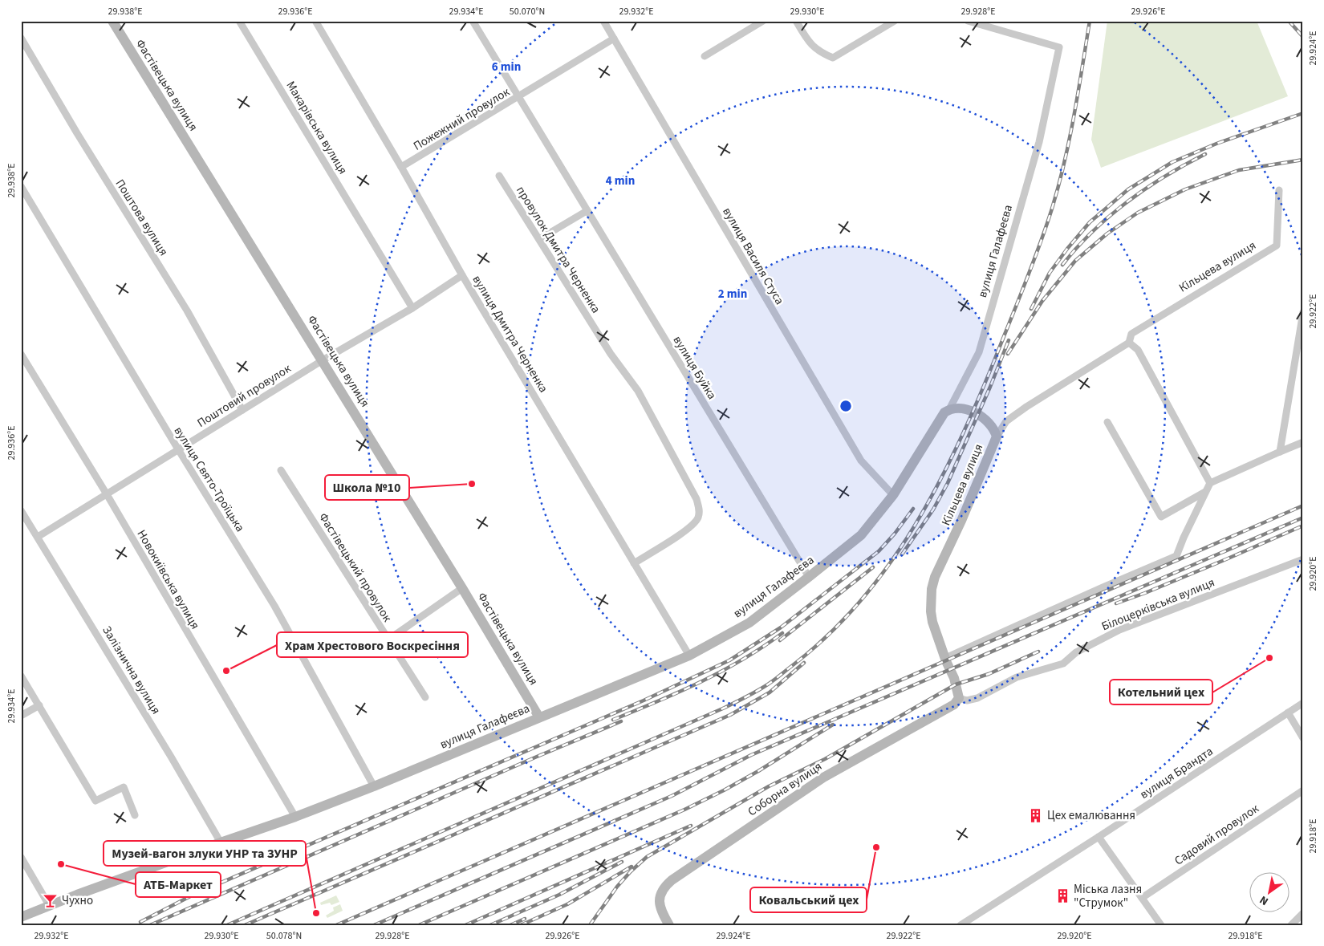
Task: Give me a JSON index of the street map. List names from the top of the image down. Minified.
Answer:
{"streets":{"main road":["Фастівецька вулиця","вулиця Галафеєва","Кільцева вулиця","Соборна вулиця"],"street":["Пожежний провулок","Макарівська вулиця","Поштова вулиця","провулок Дмитра Черненка","вулиця Василя Стуса","вулиця Дмитра Черненка","вулиця Буйка","Поштовий провулок","вулиця Свято-Троїцька","Фастівецький провулок","Новокиївська вулиця","Білоцерківська вулиця","Залізнична вулиця","вулиця Брандта","Садовий провулок"]},"crossings":[["Фастівецька вулиця","вулиця Галафеєва"],["Фастівецька вулиця","Поштовий провулок"],["Пожежний провулок","вулиця Василя Стуса"],["Пожежний провулок","вулиця Дмитра Черненка"],["Пожежний провулок","вулиця Буйка"],["Макарівська вулиця","Поштовий провулок"],["Поштова вулиця","Поштовий провулок"],["провулок Дмитра Черненка","вулиця Дмитра Черненка"],["вулиця Галафеєва","вулиця Василя Стуса"],["вулиця Галафеєва","вулиця Дмитра Черненка"],["вулиця Галафеєва","вулиця Буйка"],["вулиця Галафеєва","вулиця Свято-Троїцька"],["вулиця Галафеєва","Новокиївська вулиця"],["вулиця Галафеєва","Залізнична вулиця"],["Кільцева вулиця","Білоцерківська вулиця"],["Кільцева вулиця","Соборна вулиця"],["вулиця Дмитра Черненка","Поштовий провулок"],["Поштовий провулок","вулиця Свято-Троїцька"],["Поштовий провулок","Новокиївська вулиця"],["Поштовий провулок","Залізнична вулиця"],["Білоцерківська вулиця","Соборна вулиця"]],"places":{"other":["Школа №10","Котельний цех","Храм Хрестового Воскресіння","Ковальський цех","АТБ-Маркет","Музей-вагон злуки УНР та ЗУНР"],"building":["Цех емалювання","Міська лазня \"Струмок\""],"bar":["Чухно"]},"north":"bottom left","coordinates":["29.938°E","29.936°E","29.934°E","50.070°N","29.932°E","29.930°E","29.928°E","29.926°E","29.924°E","29.922°E","29.920°E","29.918°E","50.078°N"],"rings":["6 min","4 min","2 min"]}
